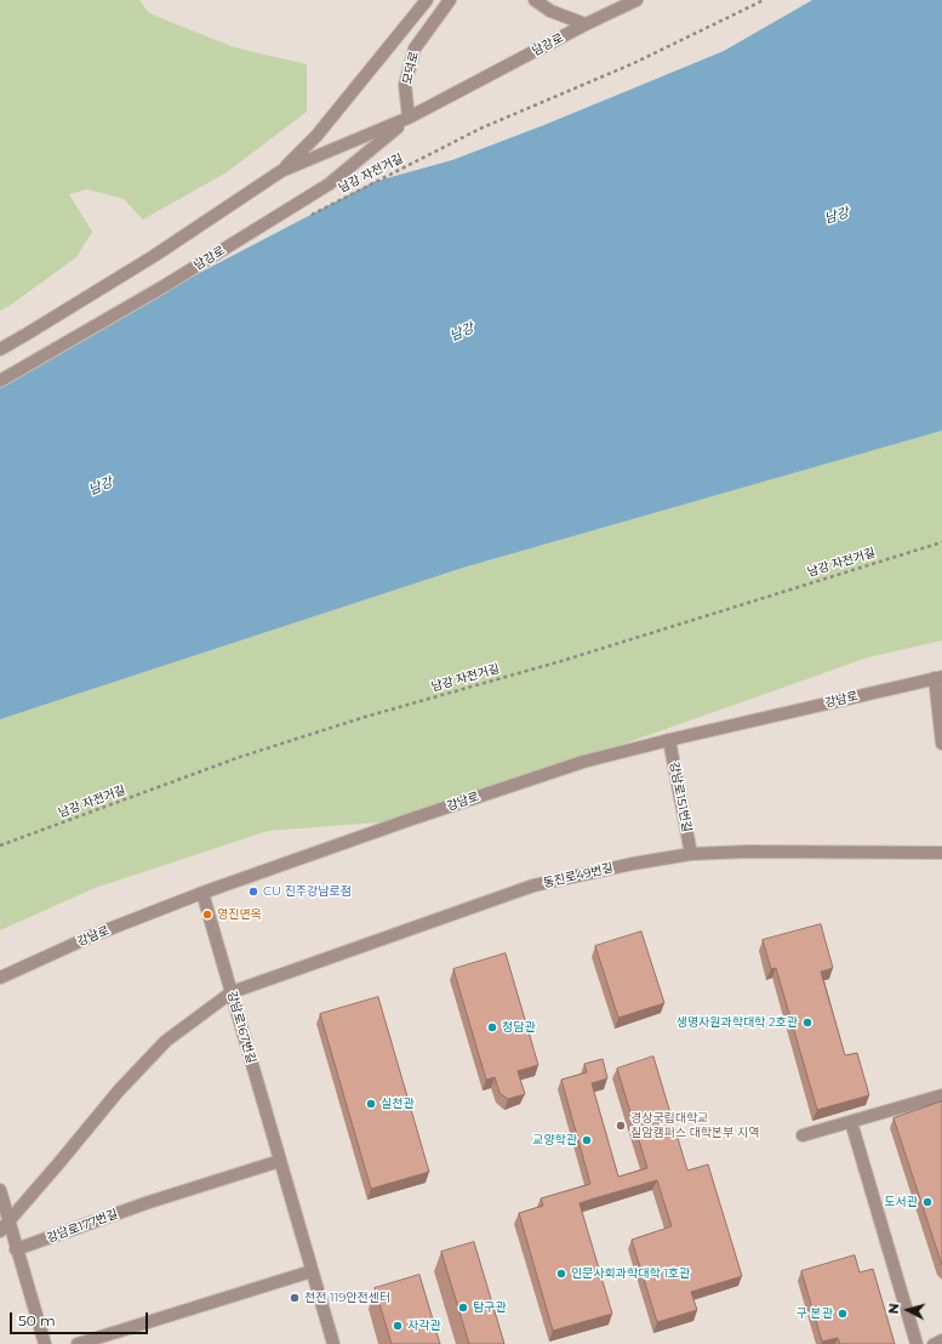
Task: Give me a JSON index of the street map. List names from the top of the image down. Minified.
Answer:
{"streets":{"street":["남강로","모덕로","강남로","강남로151번길","동진로49번길","강남로167번길","강남로177번길"],"path":["남강 자전거길"]},"crossings":[["남강로","모덕로"],["강남로","강남로151번길"],["강남로","강남로167번길"],["강남로151번길","동진로49번길"],["동진로49번길","강남로167번길"],["강남로167번길","강남로177번길"]],"water":["남강"],"places":["CU 진주강남로점","영진면옥","생명자원과학대학 2호관","청담관","실천관","경상국립대학교 칠암캠퍼스 대학본부 지역","교양학관","도서관","인문사회과학대학 1호관","천전 119안전센터","탐구관","구 본관","자각관"],"scale_bar":"50 m","north":"left"}
